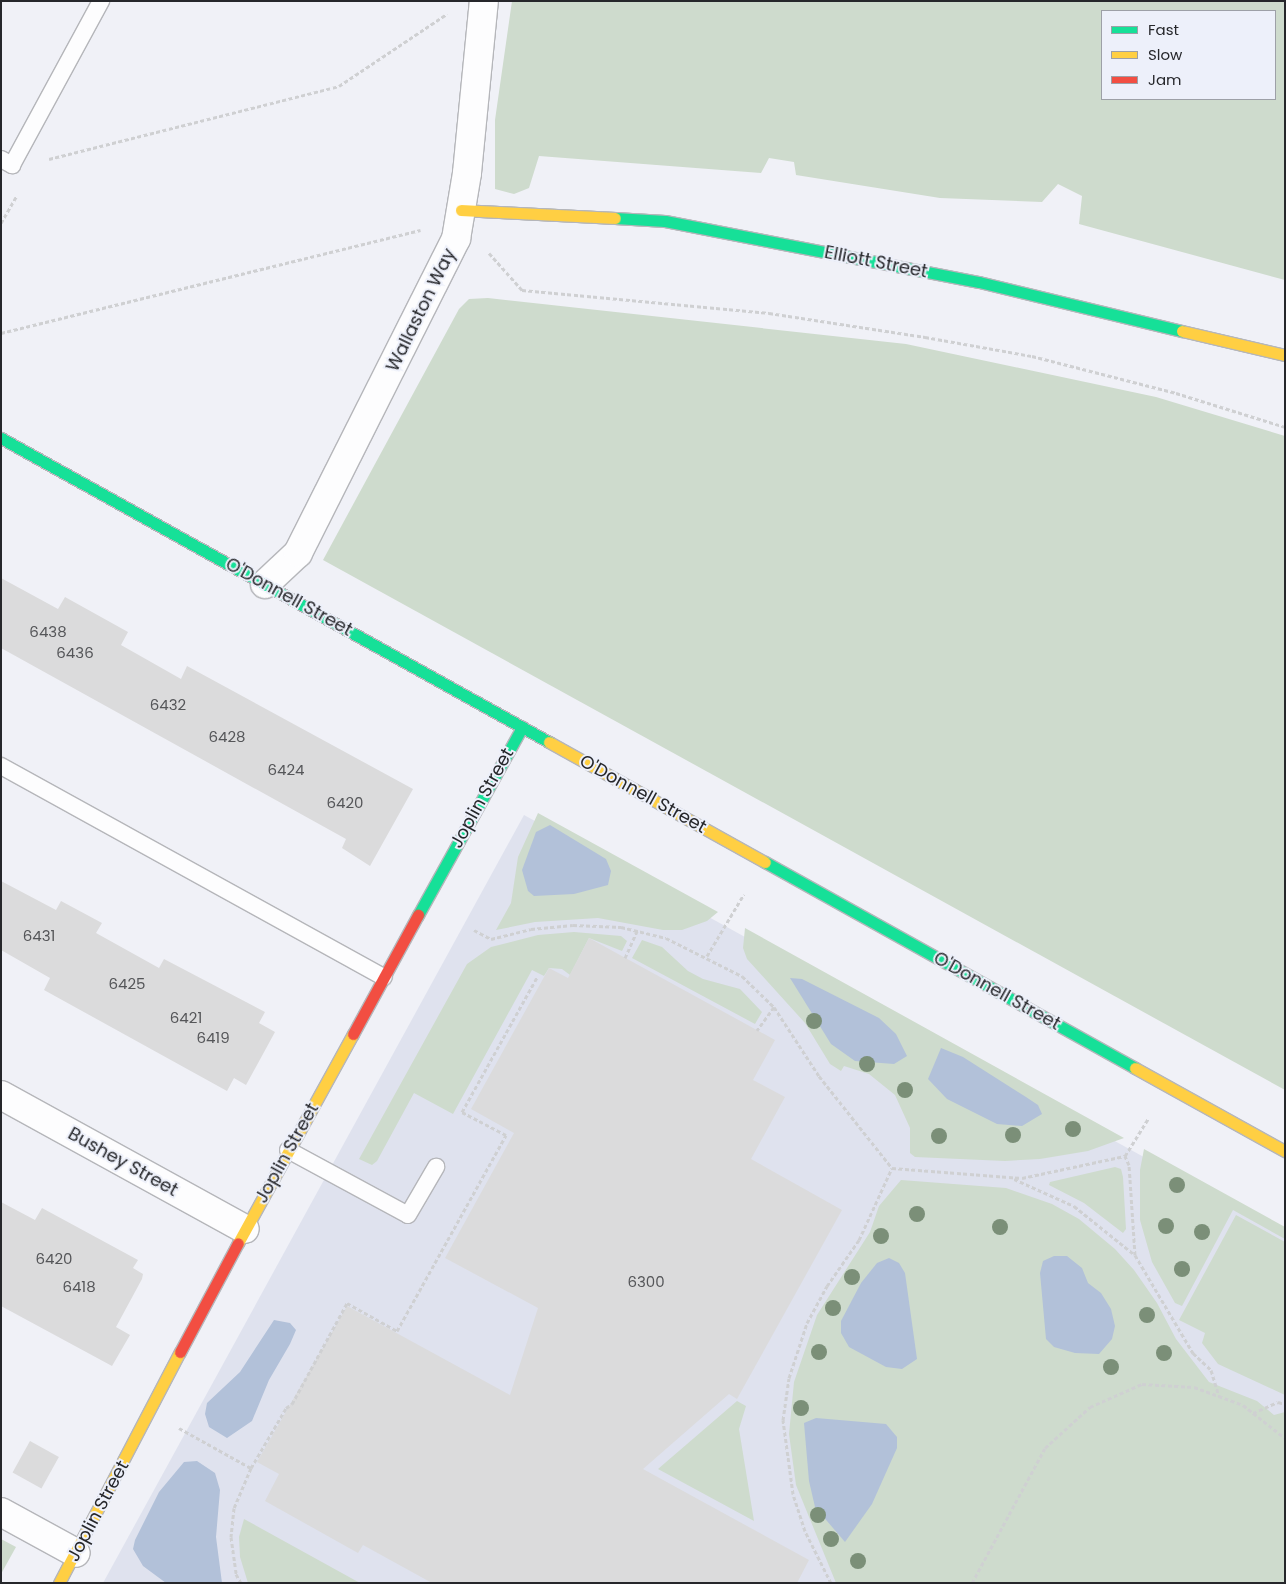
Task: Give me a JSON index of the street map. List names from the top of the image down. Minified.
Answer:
{"streets":{"street":["Elliott Street","Wallaston Way","O'Donnell Street","Joplin Street","Bushey Street"]},"crossings":[["Elliott Street","Wallaston Way"],["Wallaston Way","O'Donnell Street"],["O'Donnell Street","Joplin Street"],["Joplin Street","Bushey Street"]],"house_numbers":["6438","6436","6432","6428","6424","6420","6431","6425","6421","6419","6420","6300","6418"],"legend":["Fast","Slow","Jam"]}
